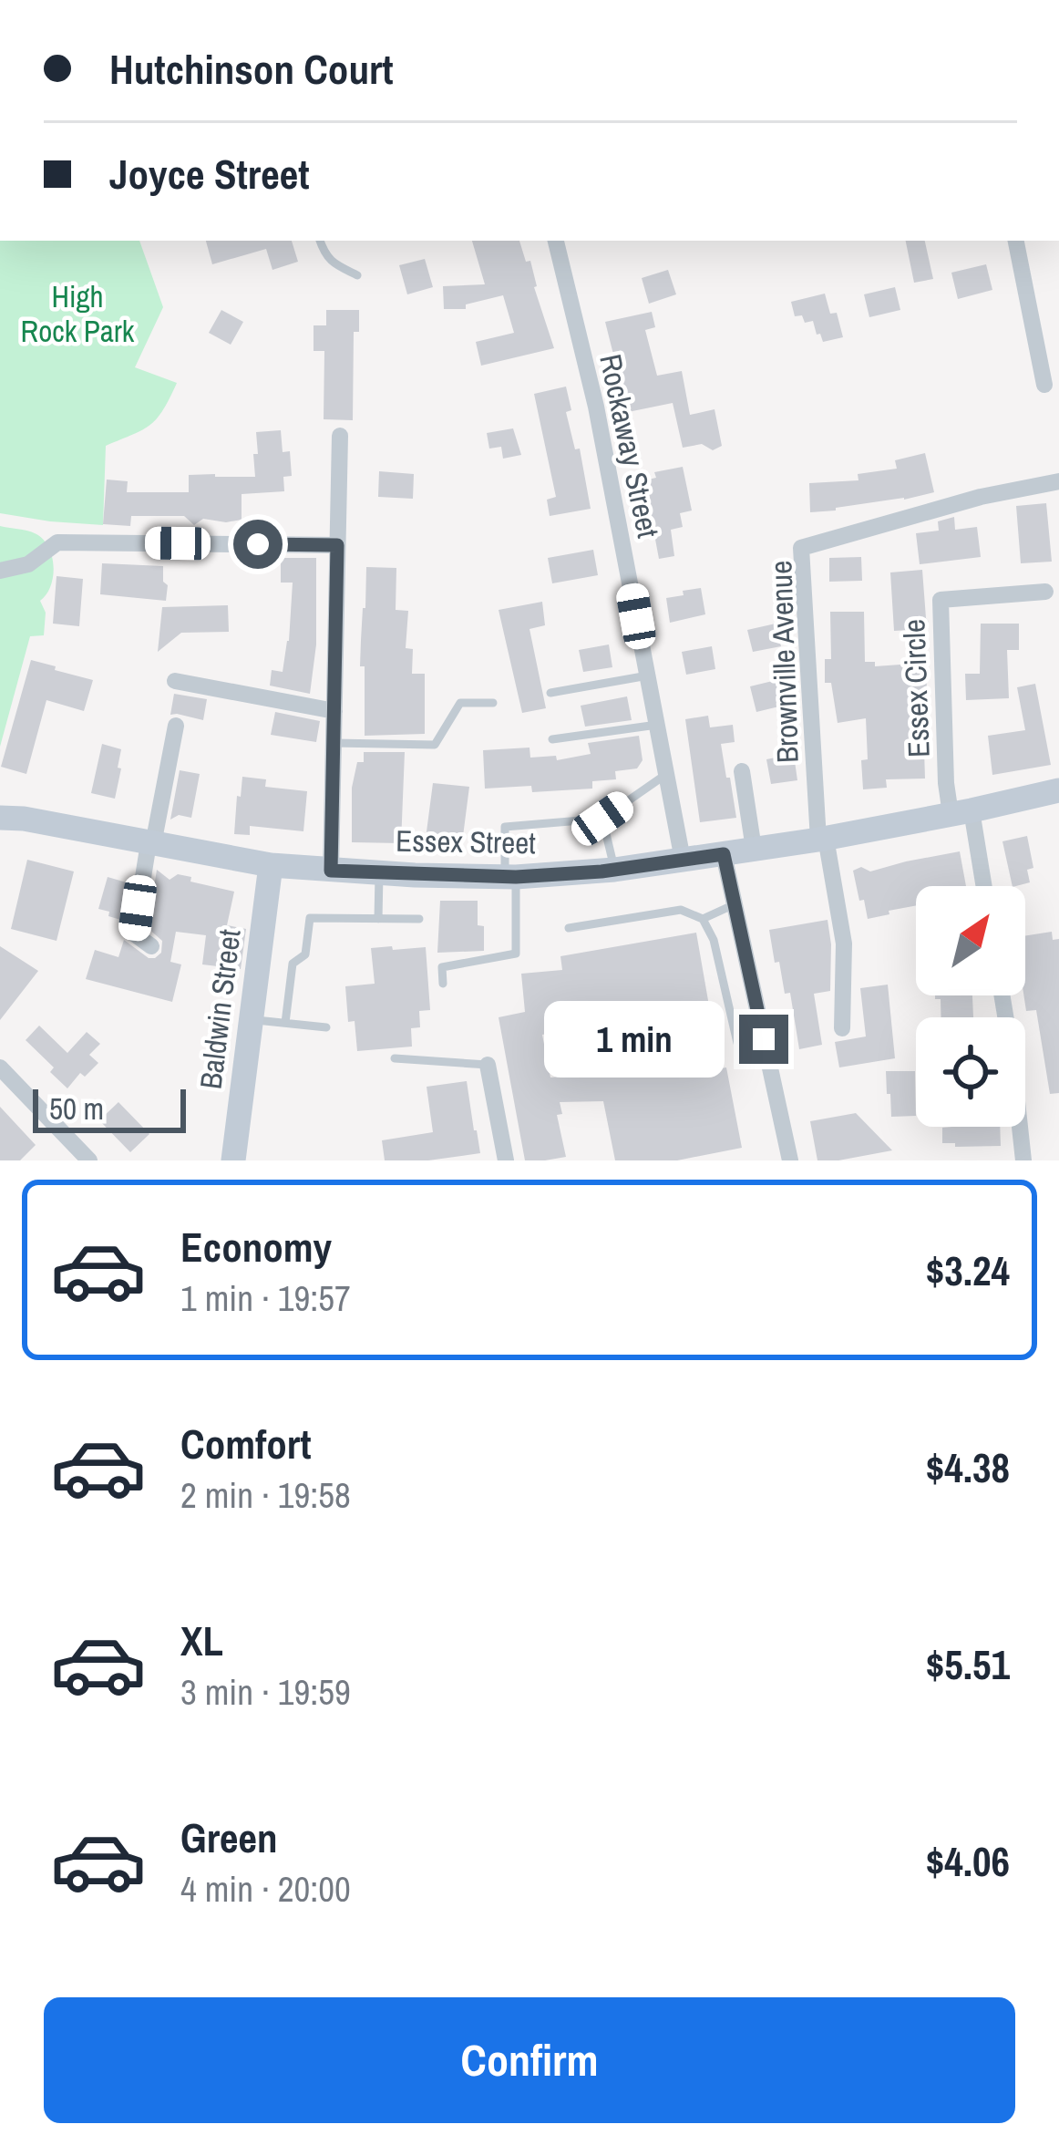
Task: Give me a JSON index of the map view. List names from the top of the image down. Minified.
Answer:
{"streets":{"main road":["Essex Street","Baldwin Street"],"street":["Rockaway Street","Brownville Avenue","Essex Circle"]},"crossings":[["Rockaway Street","Essex Street"],["Brownville Avenue","Essex Street"],["Essex Circle","Essex Street"],["Essex Street","Baldwin Street"]],"parks":["High Rock Park"],"scale_bar":"50 m","north":"top right","page":{"banner":["Hutchinson Court","Joyce Street"],"bubble":"1 min","scale":"50 m","list":[{"name":"Economy","note":"1 min · 19:57","value":"$3.24"},{"name":"Comfort","note":"2 min · 19:58","value":"$4.38"},{"name":"XL","note":"3 min · 19:59","value":"$5.51"},{"name":"Green","note":"4 min · 20:00","value":"$4.06"}],"buttons":"Confirm"}}
